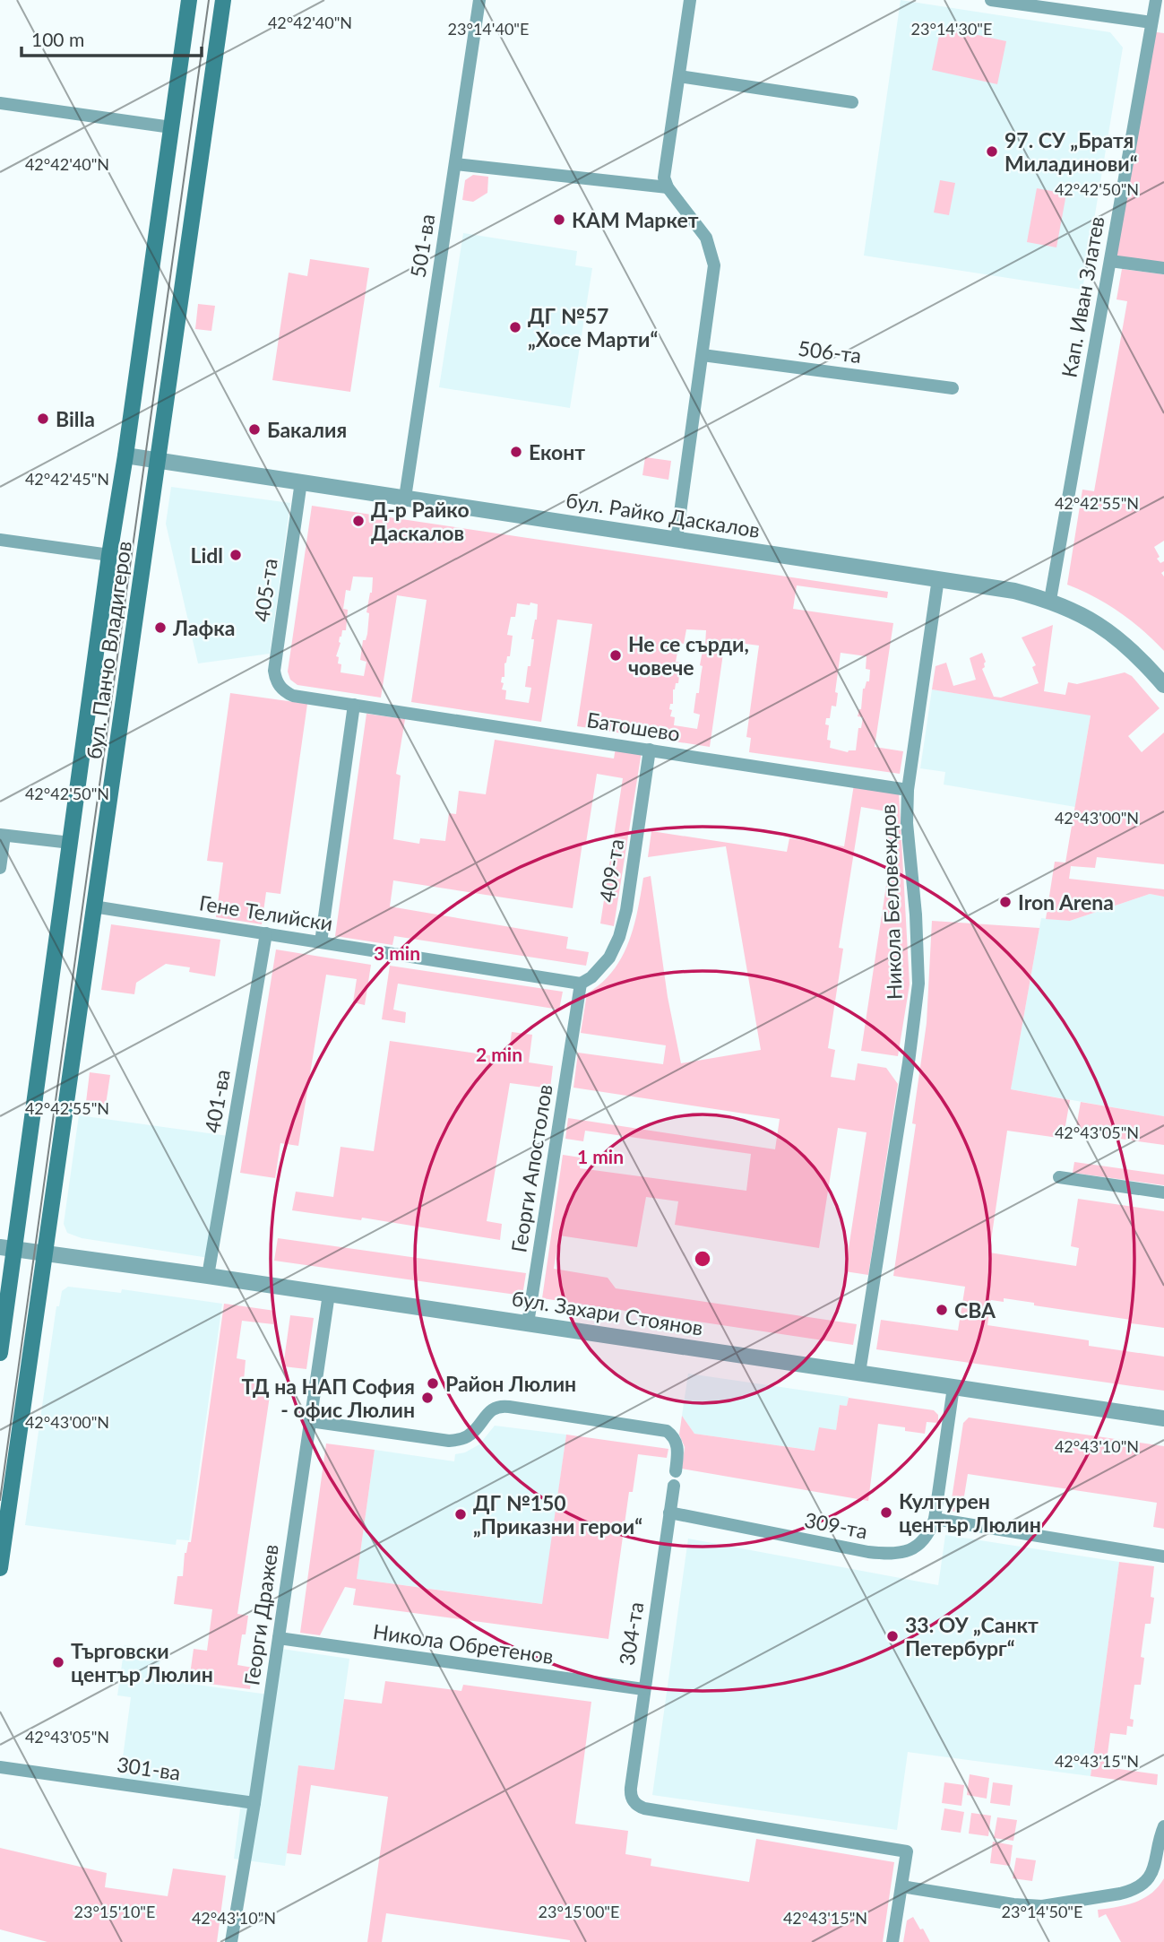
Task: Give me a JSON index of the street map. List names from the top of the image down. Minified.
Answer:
{"streets":{"main road":["бул. Панчо Владигеров"],"street":["501-ва","Кап. Иван Златев","506-та","бул. Райко Даскалов","405-та","Батошево","409-та","Никола Беловеждов","Гене Телийски","401-ва","Георги Апостолов","бул. Захари Стоянов","309-та","Георги Дражев","304-та","Никола Обретенов","301-ва"]},"crossings":[["501-ва","бул. Райко Даскалов"],["Кап. Иван Златев","бул. Райко Даскалов"],["бул. Райко Даскалов","405-та"],["бул. Райко Даскалов","бул. Панчо Владигеров"],["бул. Райко Даскалов","Никола Беловеждов"],["405-та","Батошево"],["бул. Панчо Владигеров","Гене Телийски"],["бул. Панчо Владигеров","бул. Захари Стоянов"],["Батошево","409-та"],["Батошево","Никола Беловеждов"],["409-та","Гене Телийски"],["409-та","Георги Апостолов"],["Никола Беловеждов","бул. Захари Стоянов"],["Гене Телийски","401-ва"],["Гене Телийски","Георги Апостолов"],["401-ва","бул. Захари Стоянов"],["Георги Апостолов","бул. Захари Стоянов"],["бул. Захари Стоянов","Георги Дражев"],["309-та","304-та"],["Георги Дражев","Никола Обретенов"],["Георги Дражев","301-ва"],["304-та","Никола Обретенов"]],"places":["97. СУ „Братя Миладинови“","КАМ Маркет","ДГ №57 „Хосе Марти“","Billa","Бакалия","Еконт","Д-р Райко Даскалов","Lidl","Лафка","Не се сърди, човече","Iron Arena","CBA","Район Люлин","ТД на НАП София - офис Люлин","Културен център Люлин","ДГ №150 „Приказни герои“","33. ОУ „Санкт Петербург“","Търговски център Люлин"],"scale_bar":"100 m","coordinates":["42°42'40\"N","23°14'40\"E","23°14'30\"E","42°42'50\"N","42°42'45\"N","42°42'55\"N","42°43'00\"N","42°43'05\"N","42°43'10\"N","42°43'15\"N","23°15'10\"E","23°15'00\"E","23°14'50\"E"],"rings":["3 min","2 min","1 min"]}
